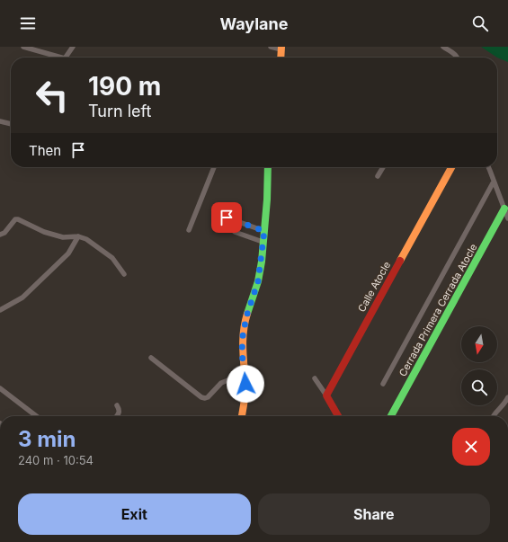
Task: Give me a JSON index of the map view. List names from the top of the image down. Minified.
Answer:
{"streets":{"street":["Calle Atocle","Cerrada Primera Cerrada Atocle"]},"north":"bottom","page":{"header":"Waylane","turn":["190 m","Turn left"],"then":"Then","heading":["3 min","240 m · 10:54"],"buttons":["Exit","Share"]}}
